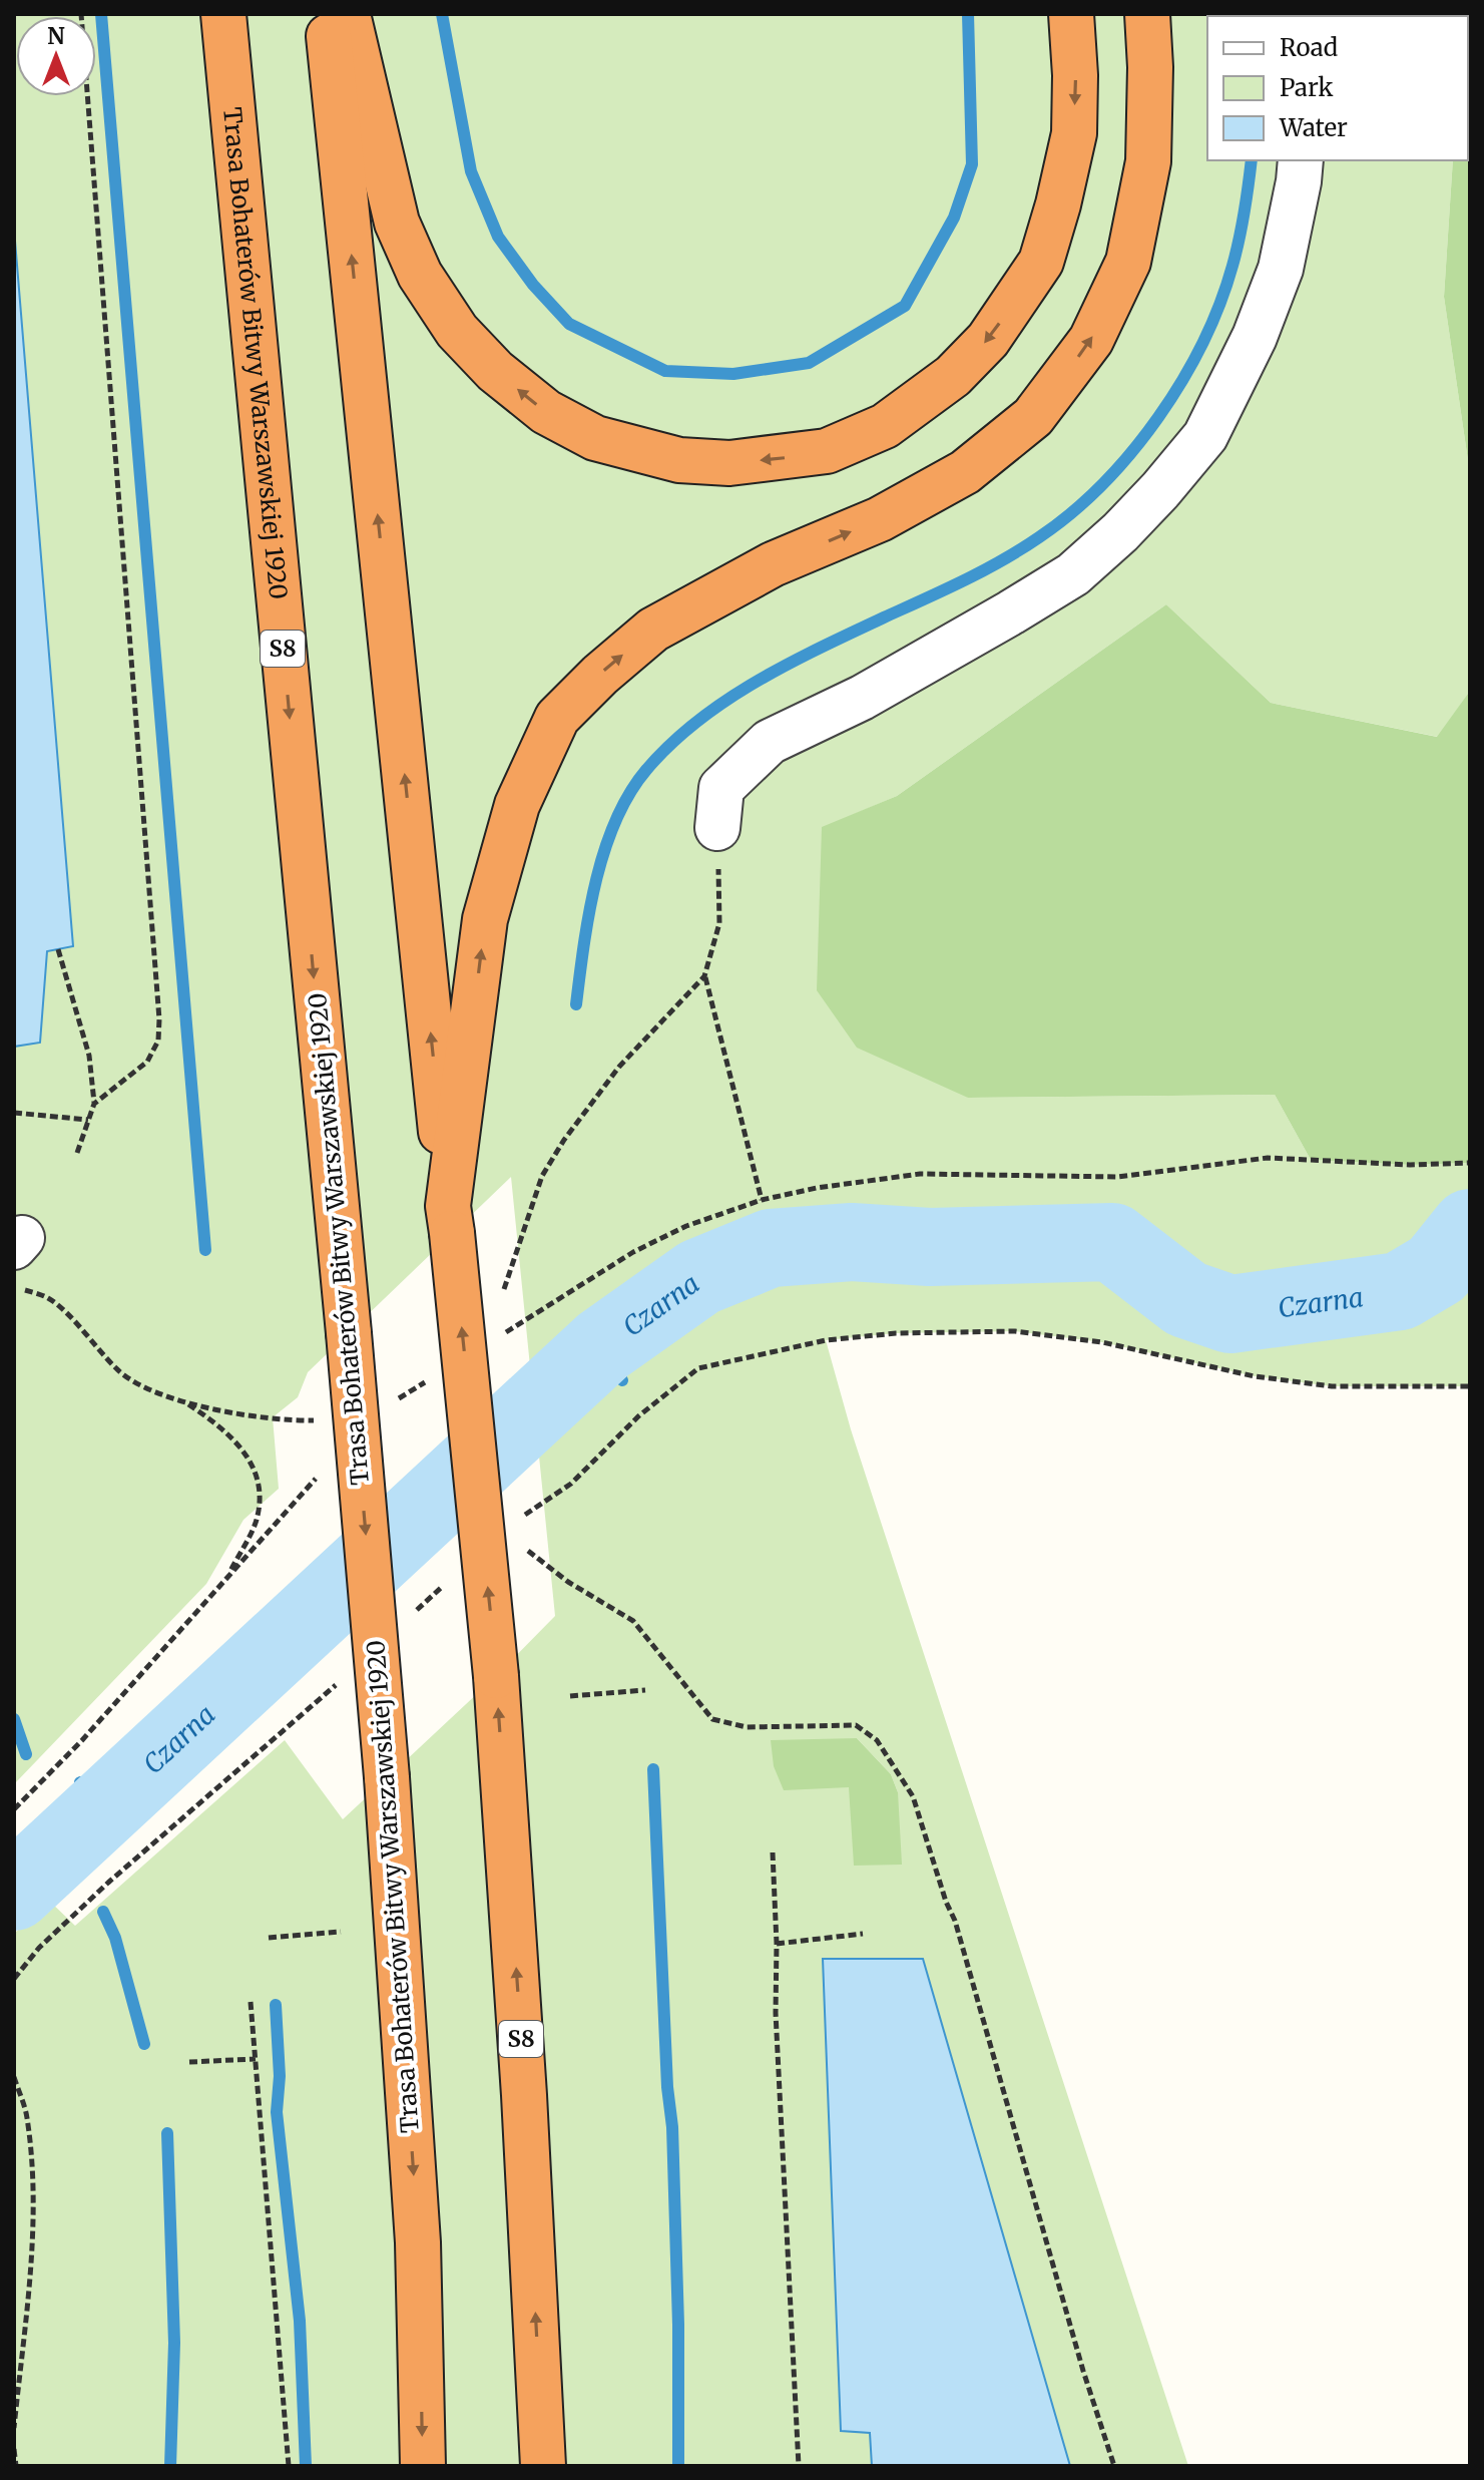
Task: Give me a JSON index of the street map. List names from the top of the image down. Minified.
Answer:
{"streets":{"highway":["Trasa Bohaterów Bitwy Warszawskiej 1920","S8"]},"water":["Czarna"],"legend":["Road","Park","Water"],"north":"top"}
